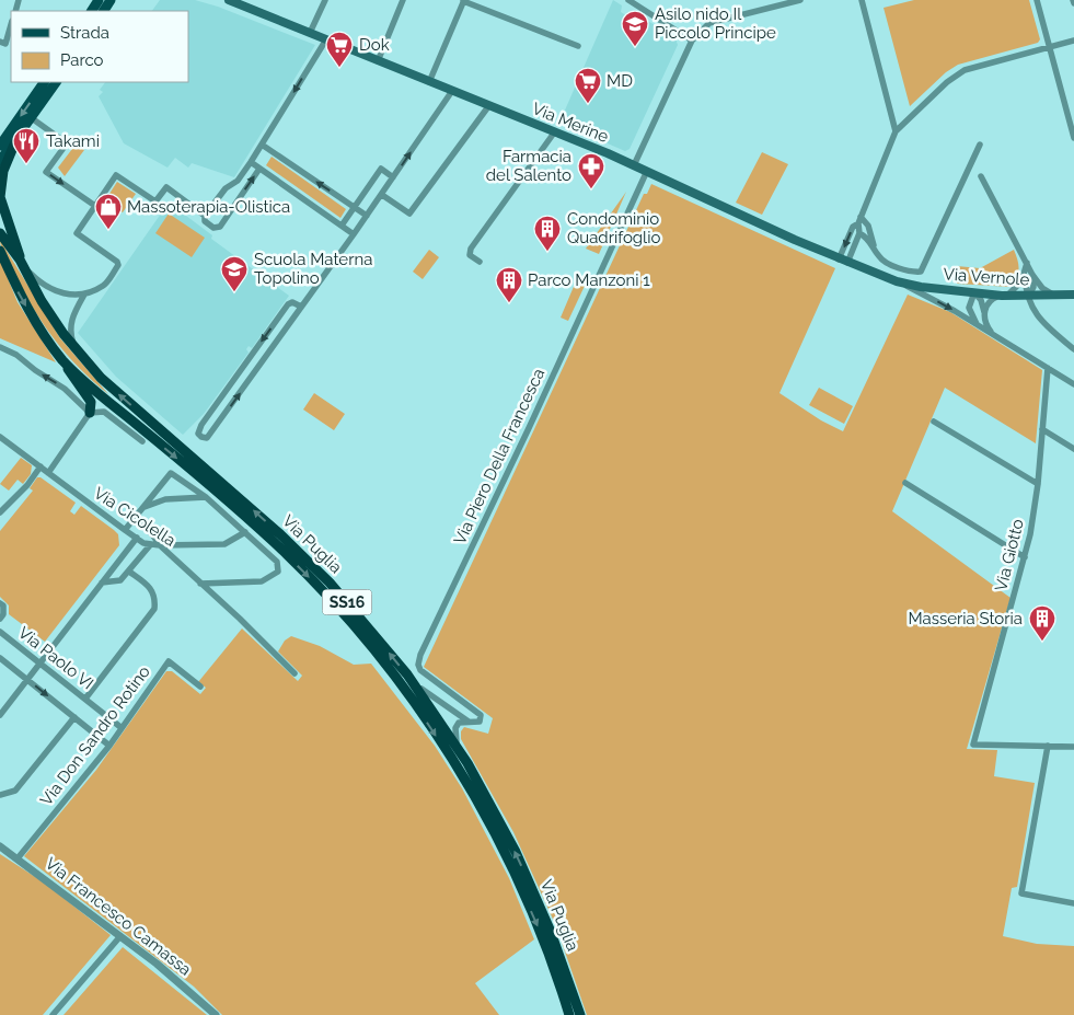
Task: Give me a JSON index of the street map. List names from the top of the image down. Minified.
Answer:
{"streets":{"highway":["Via Puglia","SS16"],"main road":["Via Merine","Via Vernole"],"street":["Via Piero Della Francesca","Via Cicolella","Via Giotto","Via Paolo VI","Via Don Sandro Rotino","Via Francesco Camassa"]},"crossings":[["Via Merine","Via Vernole"],["Via Merine","Via Piero Della Francesca"],["Via Piero Della Francesca","Via Puglia"],["Via Puglia","SS16"],["Via Paolo VI","Via Don Sandro Rotino"],["Via Don Sandro Rotino","Via Francesco Camassa"]],"places":{"school or university":["Asilo nido Il Piccolo Principe","Scuola Materna Topolino"],"supermarket":["Dok","MD"],"restaurant":["Takami"],"pharmacy":["Farmacia del Salento"],"shop":["Massoterapia-Olistica"],"building":["Condominio Quadrifoglio","Parco Manzoni 1","Masseria Storia"]},"legend":["Strada","Parco"]}
